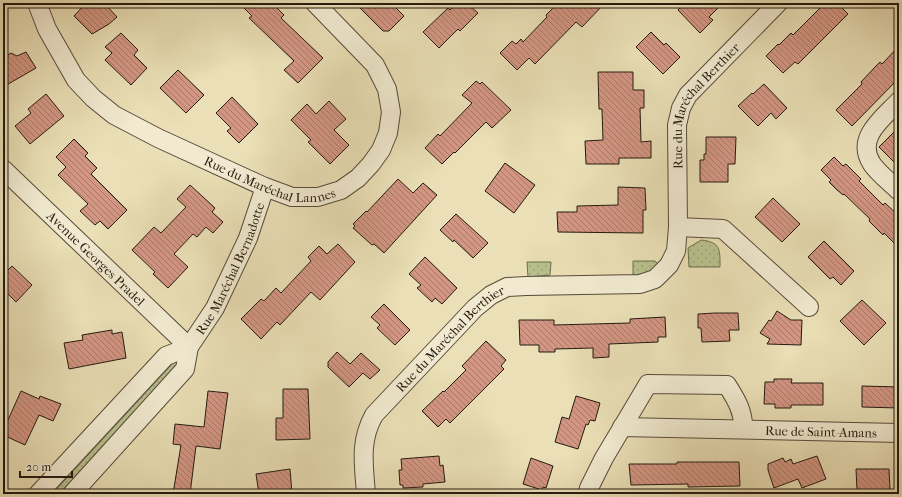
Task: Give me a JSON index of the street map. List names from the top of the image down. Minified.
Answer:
{"streets":{"street":["Rue du Maréchal Berthier","Rue du Maréchal Lannes","Avenue Georges Pradel","Rue Maréchal Bernadotte","Rue de Saint-Amans"]},"crossings":[["Rue du Maréchal Lannes","Rue Maréchal Bernadotte"],["Avenue Georges Pradel","Rue Maréchal Bernadotte"]],"scale_bar":"20 m"}
